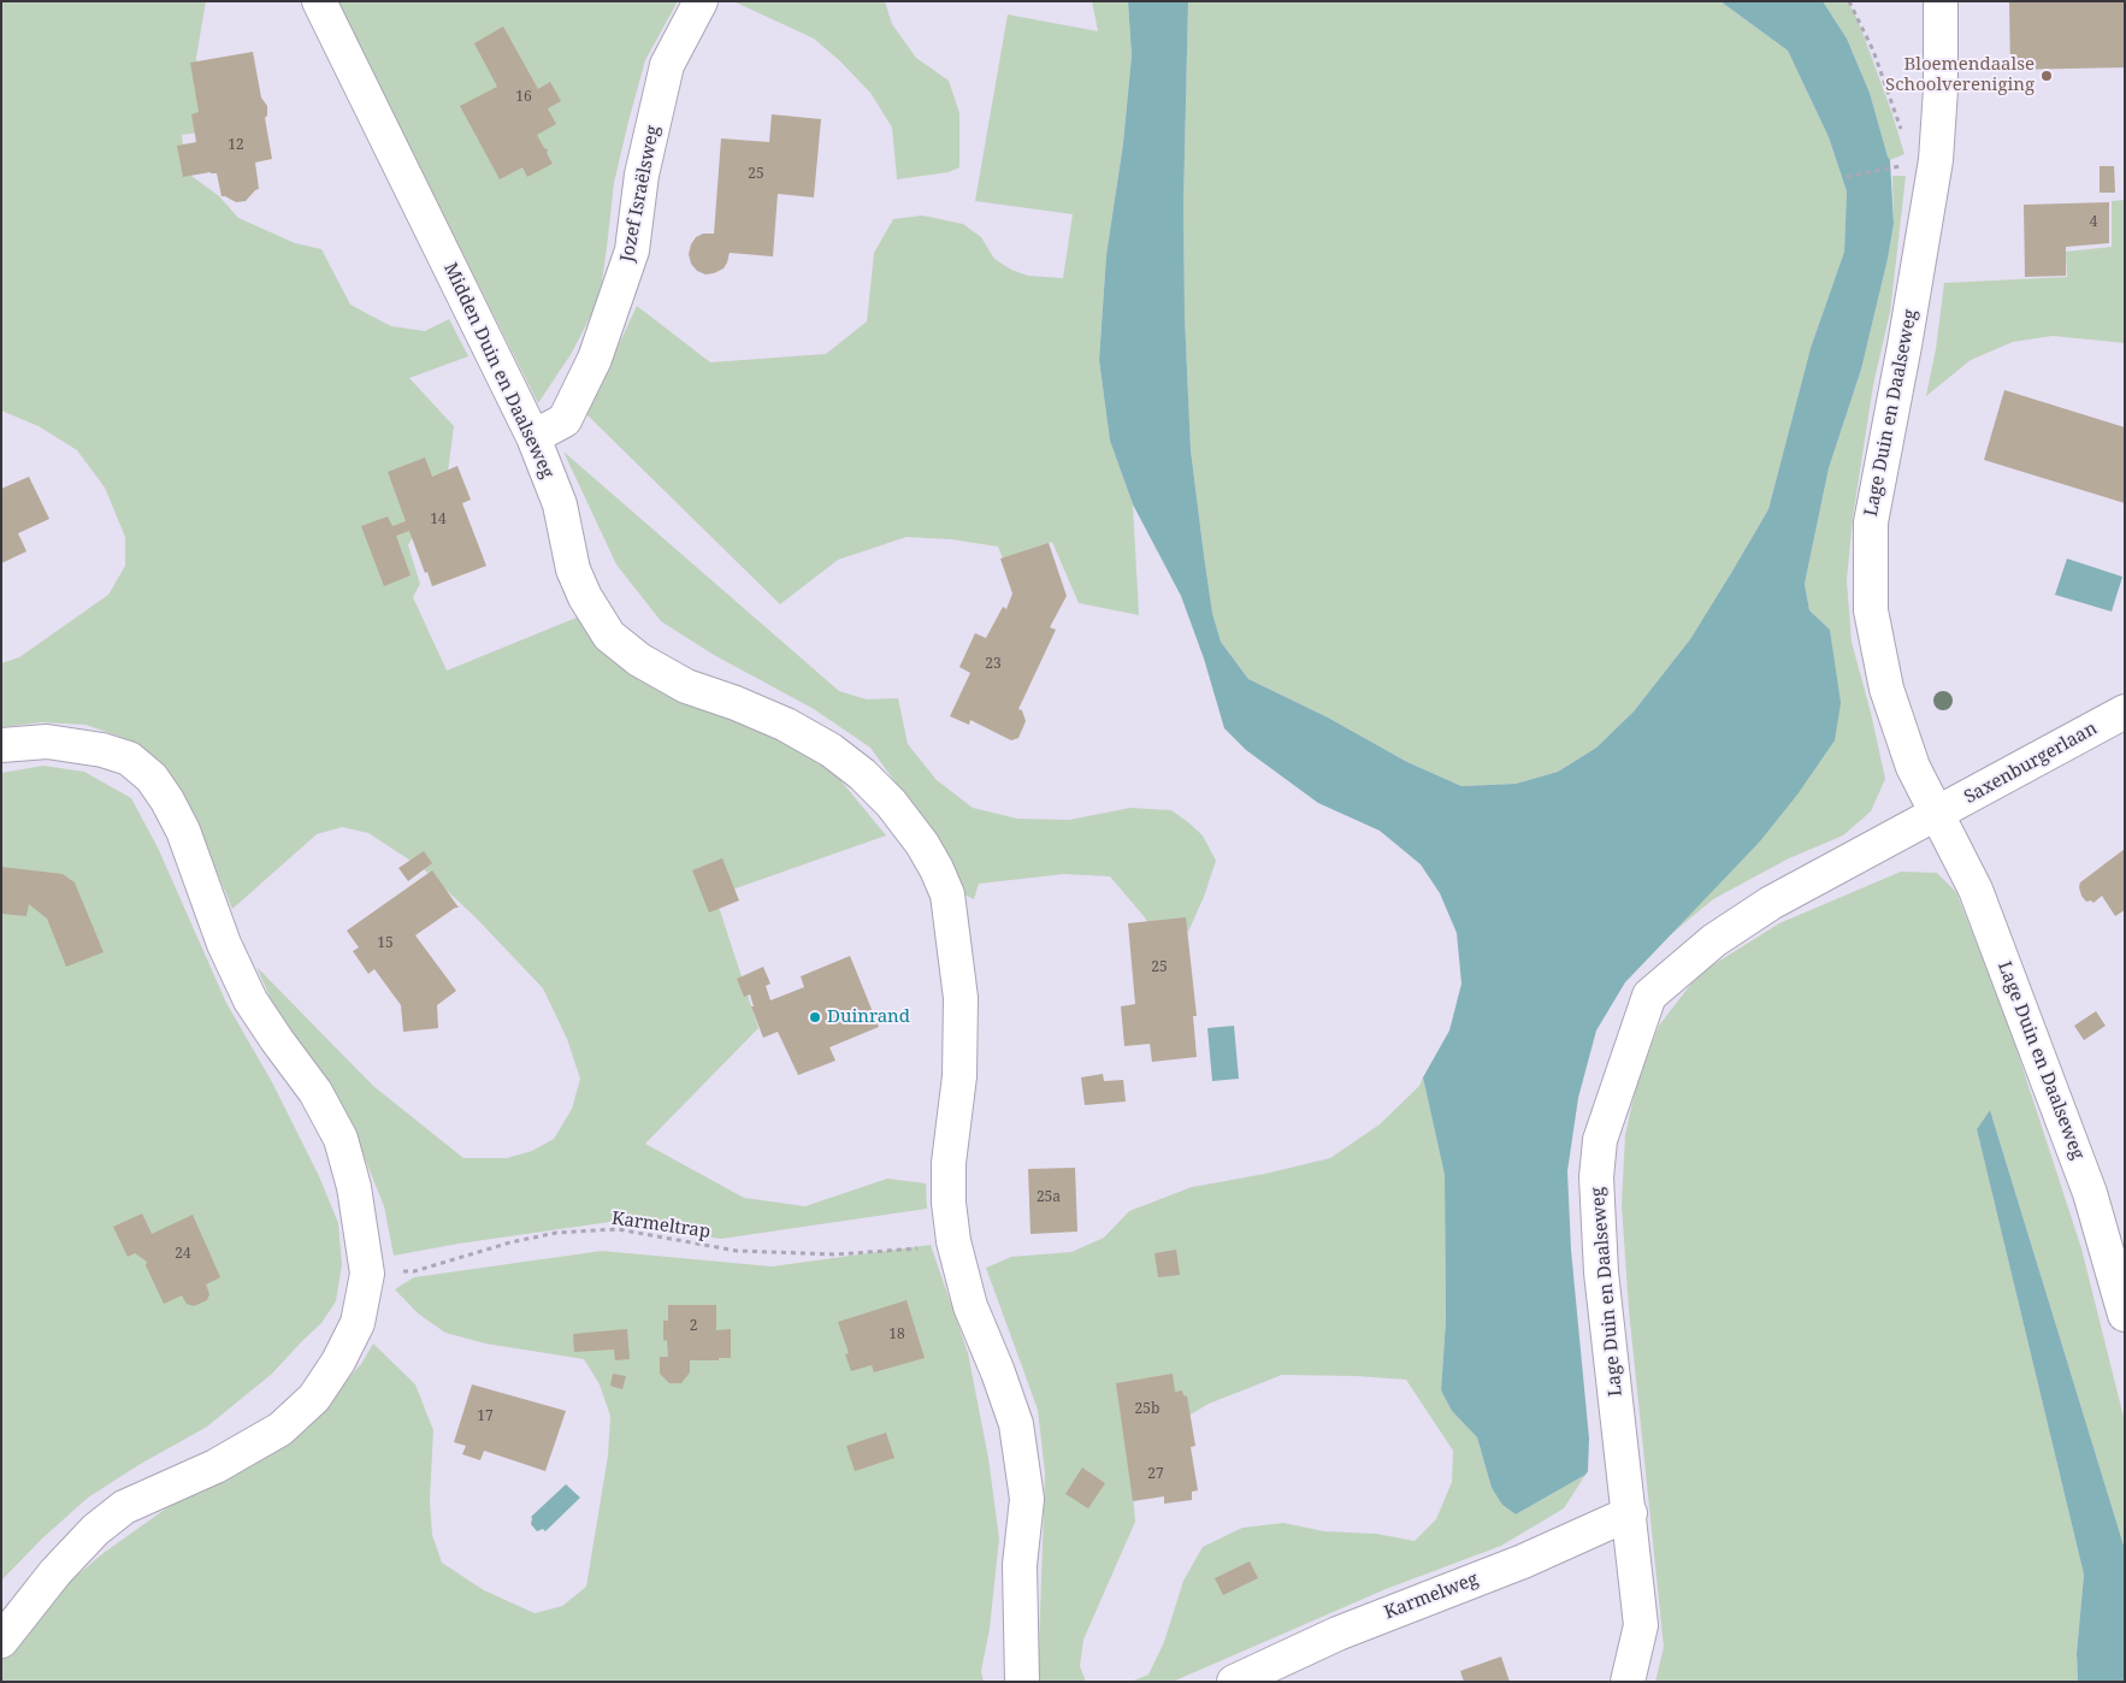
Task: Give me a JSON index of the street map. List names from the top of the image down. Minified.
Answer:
{"streets":{"street":["Jozef Israëlsweg","Midden Duin en Daalseweg","Lage Duin en Daalseweg","Saxenburgerlaan","Karmelweg"],"path":["Karmeltrap"]},"crossings":[["Jozef Israëlsweg","Midden Duin en Daalseweg"],["Midden Duin en Daalseweg","Karmeltrap"],["Lage Duin en Daalseweg","Saxenburgerlaan"],["Lage Duin en Daalseweg","Karmelweg"]],"places":["Bloemendaalse Schoolvereniging","Duinrand"],"house_numbers":["16","12","25","4","14","23","15","25","25a","24","2","18","25b","17","27"]}
